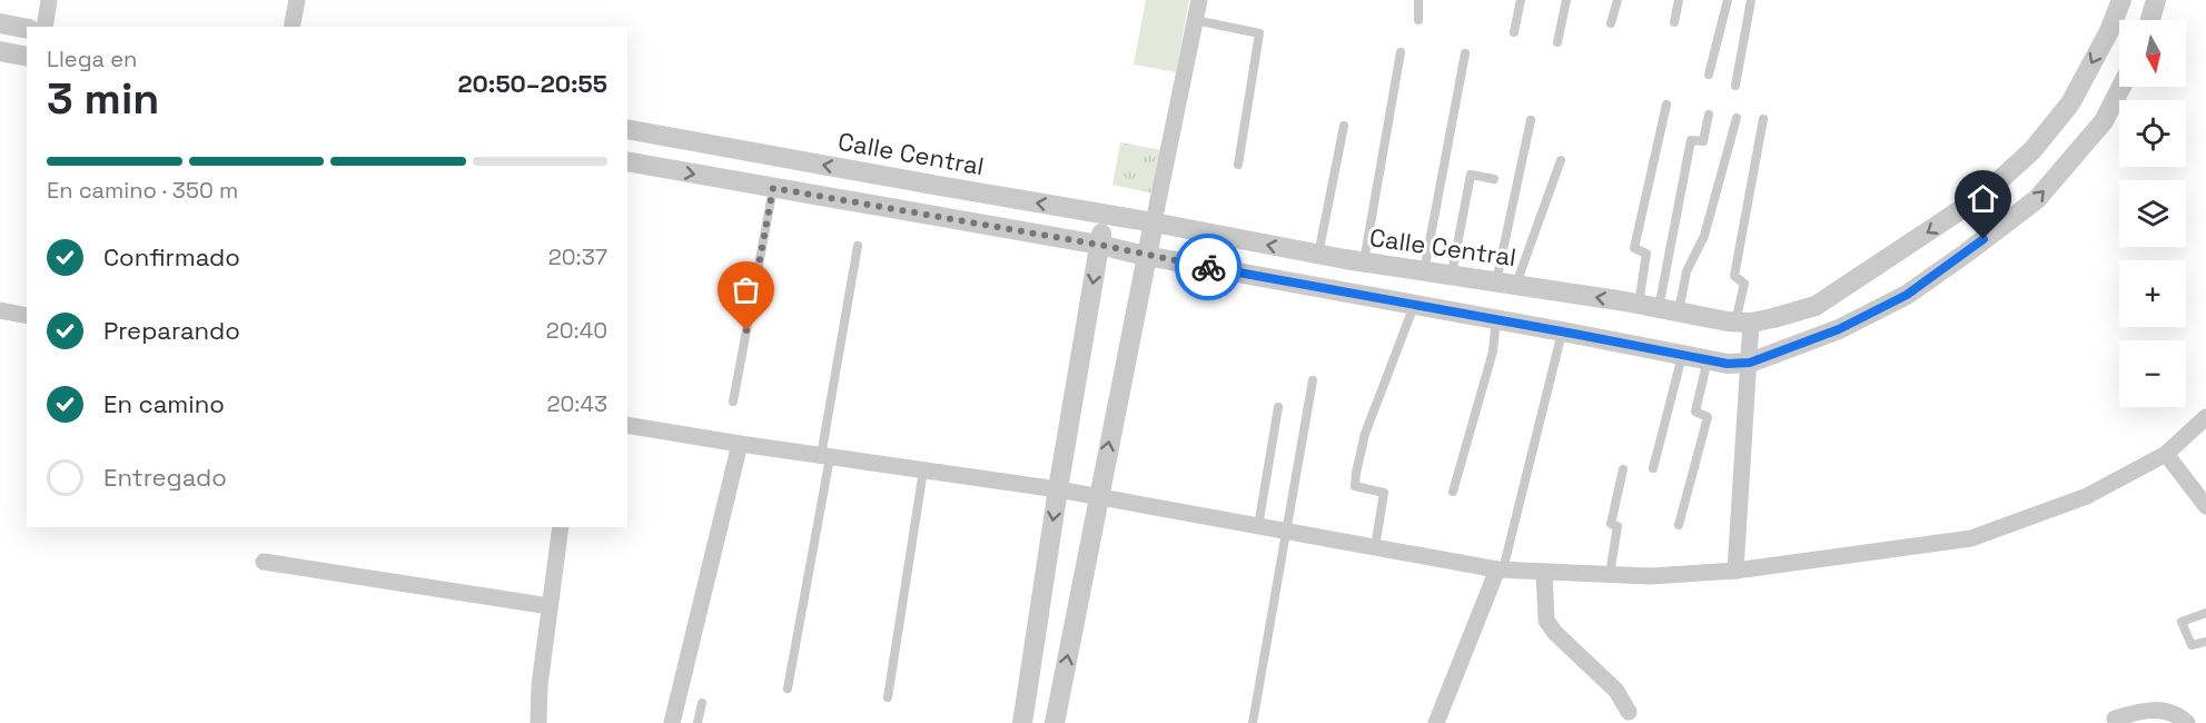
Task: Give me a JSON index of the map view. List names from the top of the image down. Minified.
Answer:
{"streets":{"street":["Calle Central"]},"north":"bottom","page":{"map_buttons":["+","−"],"heading":["3 min","Llega en","20:50–20:55"],"bar":"En camino · 350 m","list":[["Confirmado","20:37"],["Preparando","20:40"],["En camino","20:43"],"Entregado"]}}
